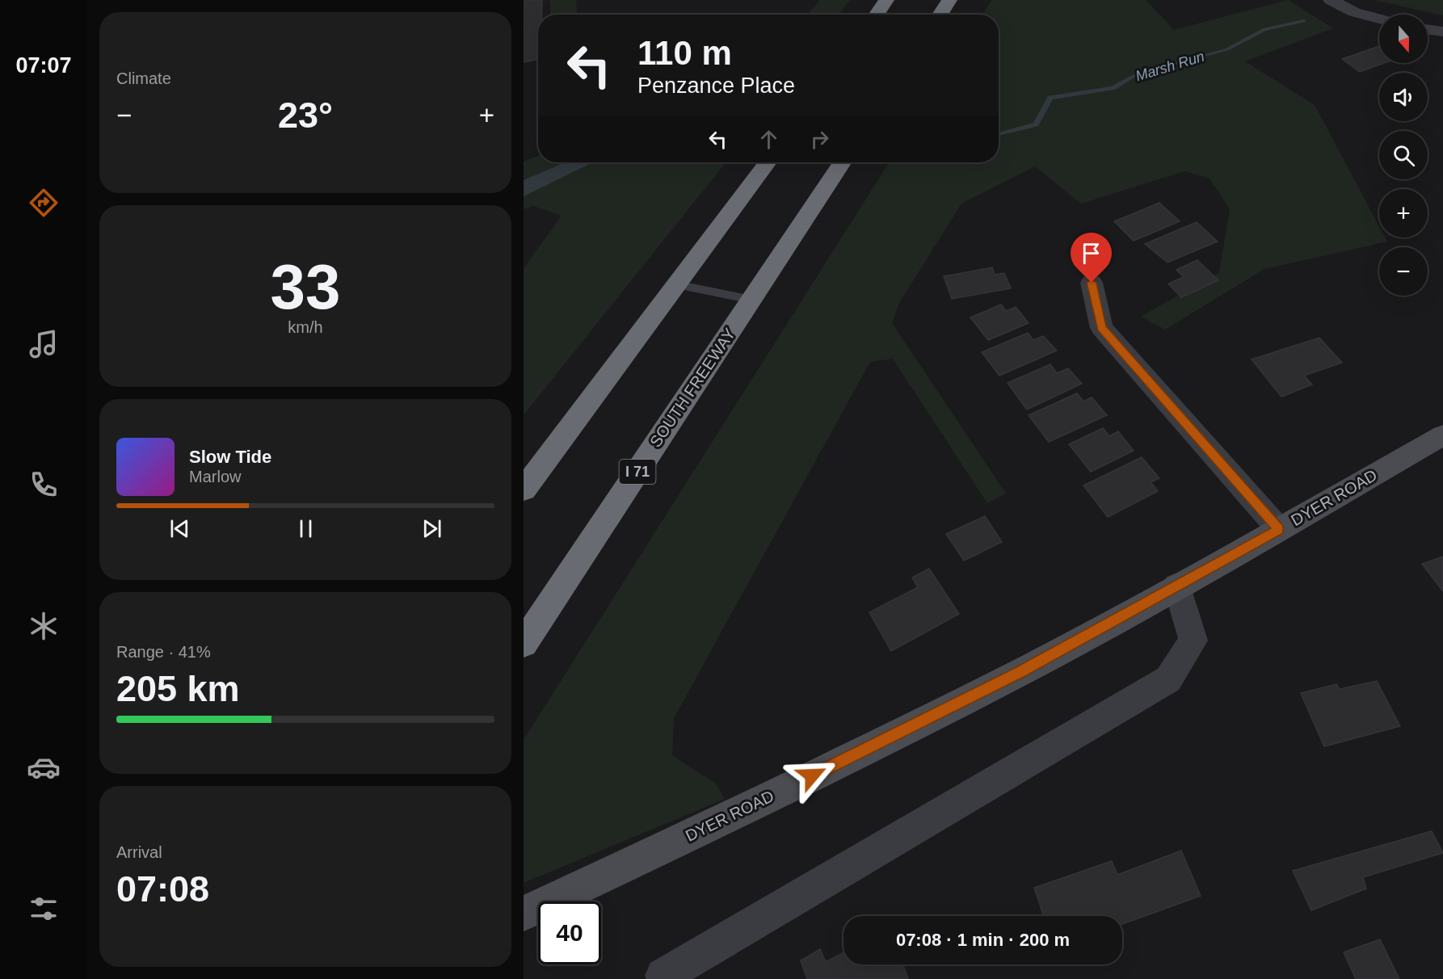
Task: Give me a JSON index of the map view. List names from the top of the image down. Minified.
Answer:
{"streets":{"highway":["SOUTH FREEWAY","I 71"],"street":["DYER ROAD"]},"water":["Marsh Run"],"north":"bottom","page":{"tabs":"07:07","tile":["Climate",["33","km/h"],["Range · 41%","205 km"],["Arrival","07:08"]],"map_buttons":["+","−"],"turn":["110 m","Penzance Place"],"heat":["−","23°","+"],"song":["Slow Tide","Marlow"],"limit":"40","trip":"07:08 · 1 min · 200 m"}}
